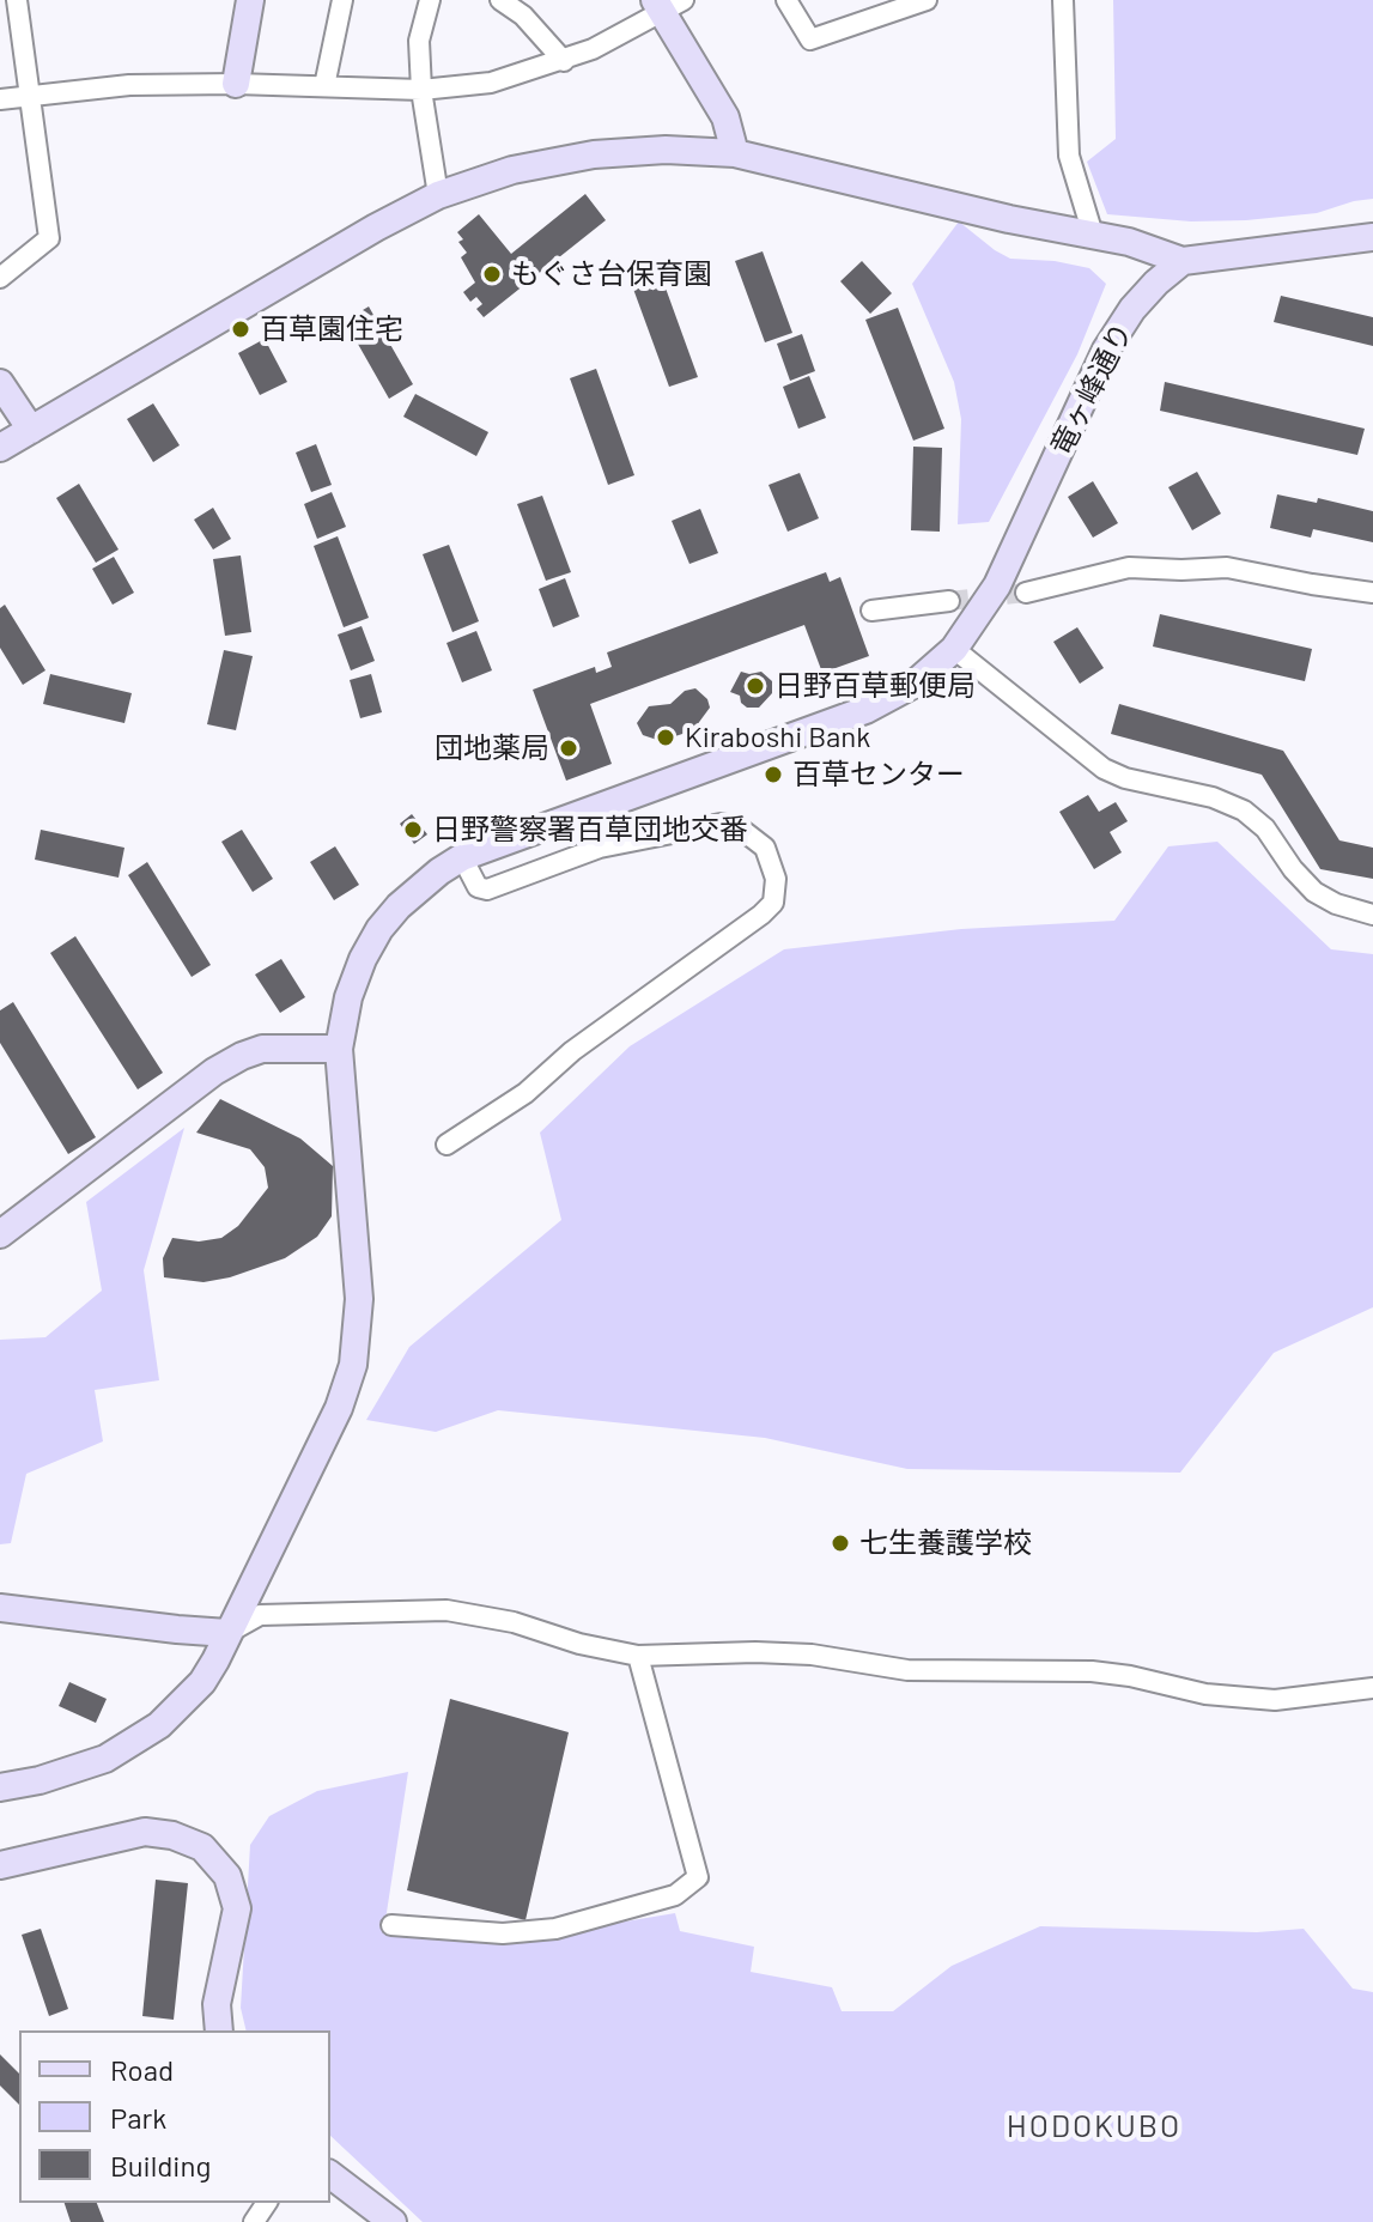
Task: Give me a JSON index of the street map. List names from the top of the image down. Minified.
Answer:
{"streets":{"street":["竜ヶ峰通り"]},"districts":["HODOKUBO"],"places":["もぐさ台保育園","百草園住宅","日野百草郵便局","Kiraboshi Bank","団地薬局","百草センター","日野警察署百草団地交番","七生養護学校"],"legend":["Road","Park","Building"]}
